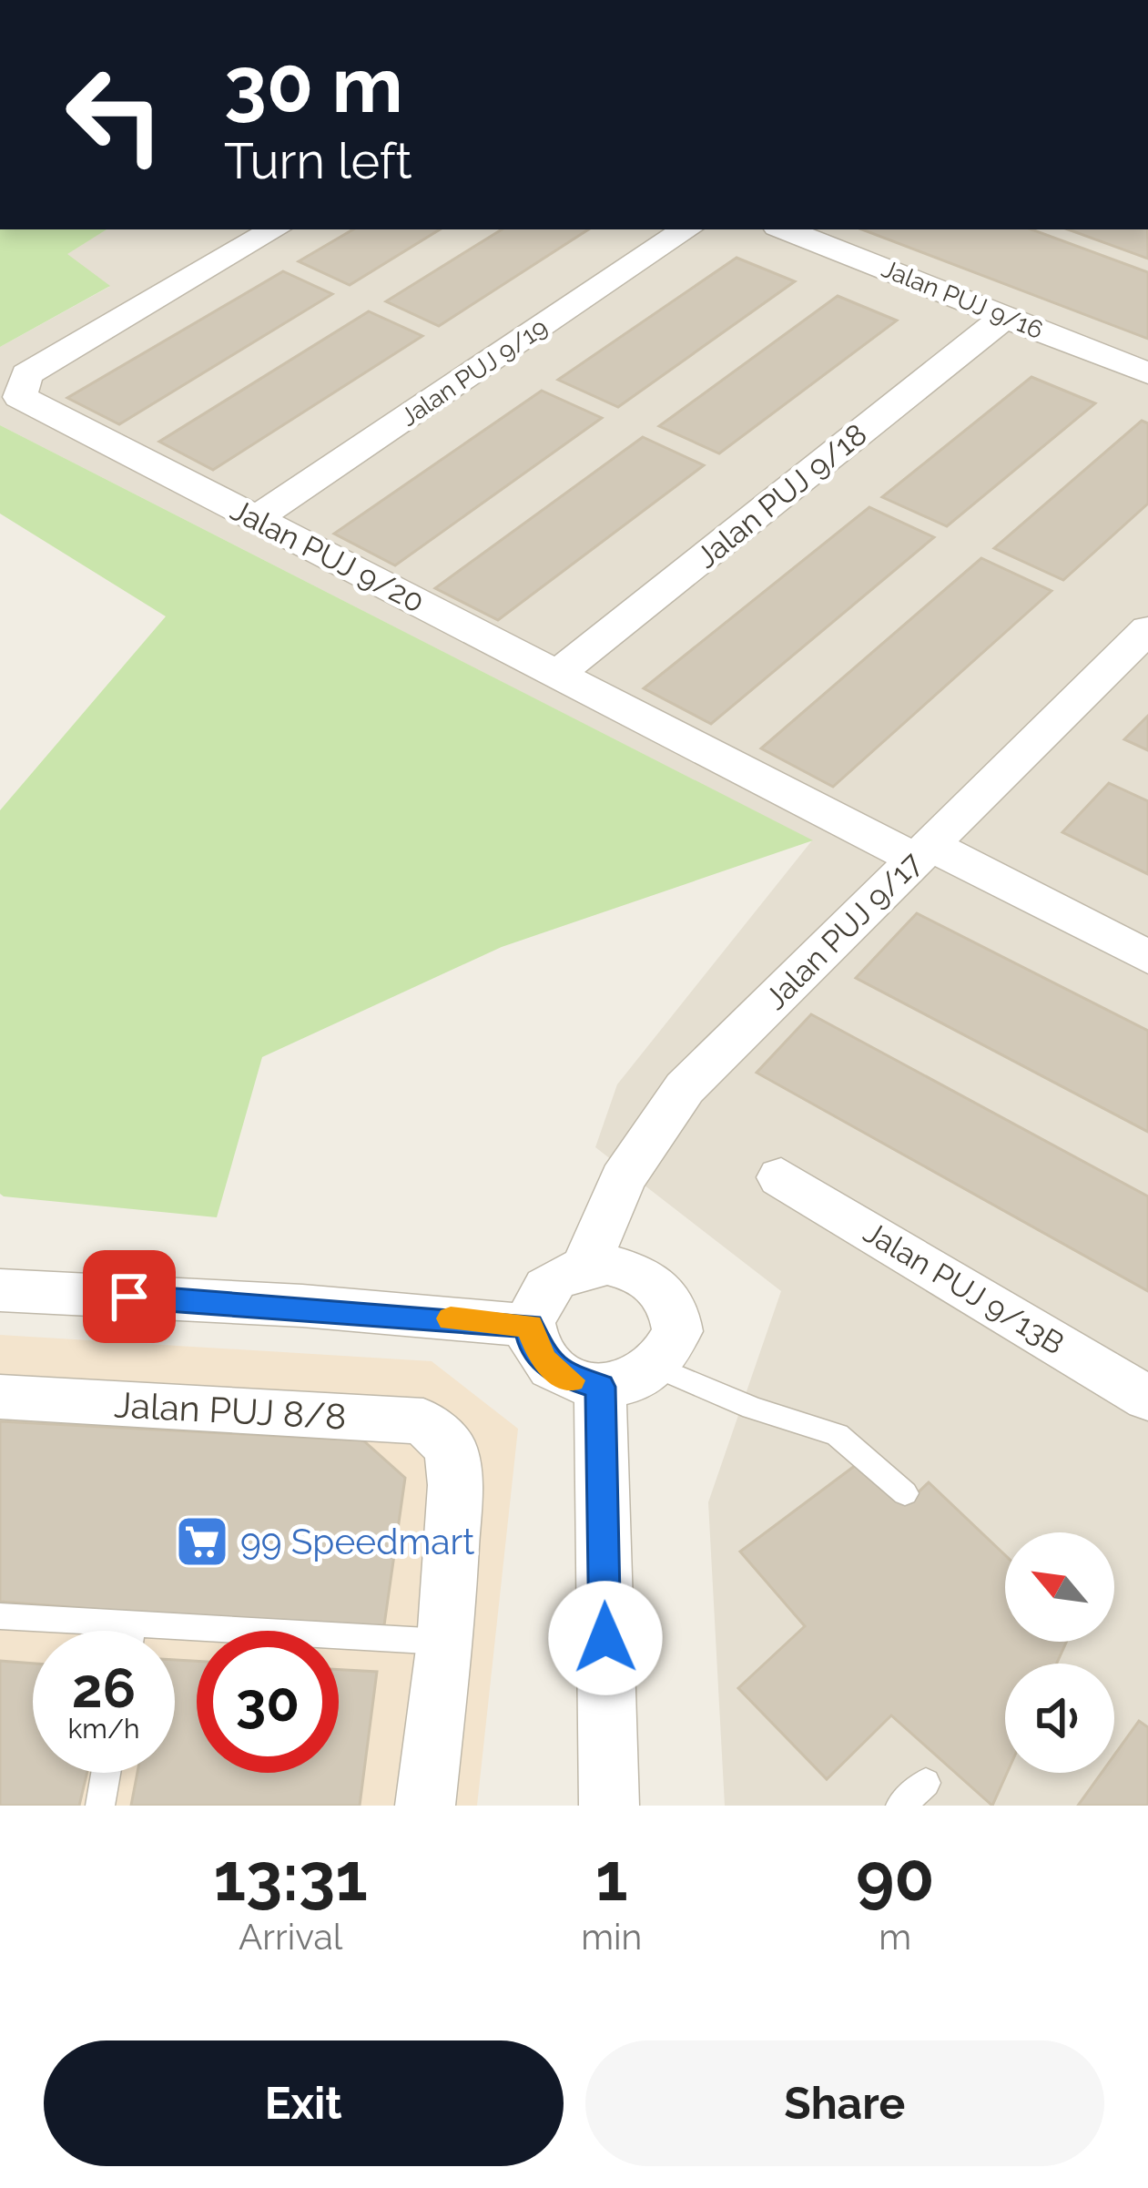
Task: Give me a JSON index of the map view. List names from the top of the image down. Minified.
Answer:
{"streets":{"street":["Jalan PUJ 9/16","Jalan PUJ 9/19","Jalan PUJ 9/18","Jalan PUJ 9/20","Jalan PUJ 9/17","Jalan PUJ 9/13B","Jalan PUJ 8/8"]},"crossings":[["Jalan PUJ 9/16","Jalan PUJ 9/18"],["Jalan PUJ 9/19","Jalan PUJ 9/20"],["Jalan PUJ 9/18","Jalan PUJ 9/20"],["Jalan PUJ 9/20","Jalan PUJ 9/17"]],"places":{"supermarket":["99 Speedmart"]},"north":"top left","page":{"turn":["30 m","Turn left"],"speed":"26 km/h","limit":"30","eta":["13:31","Arrival","1","min","90","m"],"buttons":["Exit","Share"]}}
